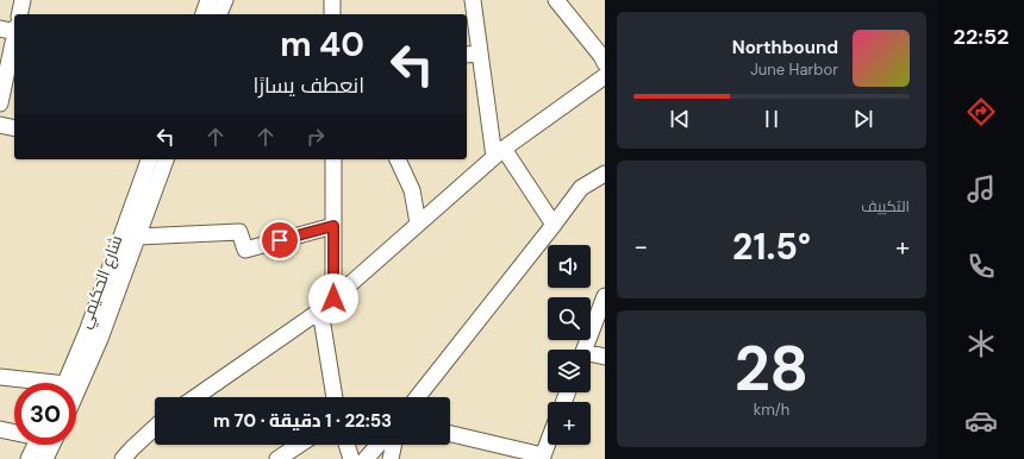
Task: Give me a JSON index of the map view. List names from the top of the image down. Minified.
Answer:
{"streets":{"street":["شارع الحكيمي"]},"page":{"tabs":"22:52","turn":["40 m","انعطف يسارًا"],"song":["Northbound","June Harbor"],"tile":["التكييف",["28","km/h"]],"heat":["−","21.5°","+"],"map_buttons":"+","limit":"30","trip":"22:53 · 1 دقيقة · 70 m"}}
